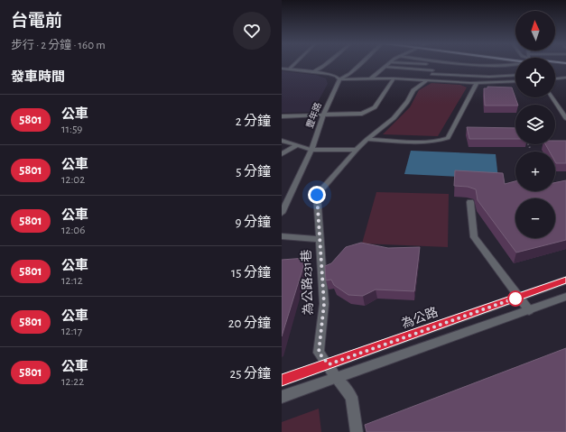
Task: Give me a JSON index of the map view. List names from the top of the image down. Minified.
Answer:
{"streets":{"street":["豐年路","為公路231巷","為公路"]},"crossings":[["為公路231巷","為公路"]],"lines":["bus line 5801"],"north":"top","page":{"heading":[["台電前","步行 · 2 分鐘 · 160 m"],"發車時間"],"map_buttons":["+","−"],"list":[{"mark":"5801","name":"公車","note":"11:59","value":"2 分鐘"},{"mark":"5801","name":"公車","note":"12:02","value":"5 分鐘"},{"mark":"5801","name":"公車","note":"12:06","value":"9 分鐘"},{"mark":"5801","name":"公車","note":"12:12","value":"15 分鐘"},{"mark":"5801","name":"公車","note":"12:17","value":"20 分鐘"},{"mark":"5801","name":"公車","note":"12:22","value":"25 分鐘"}]}}
